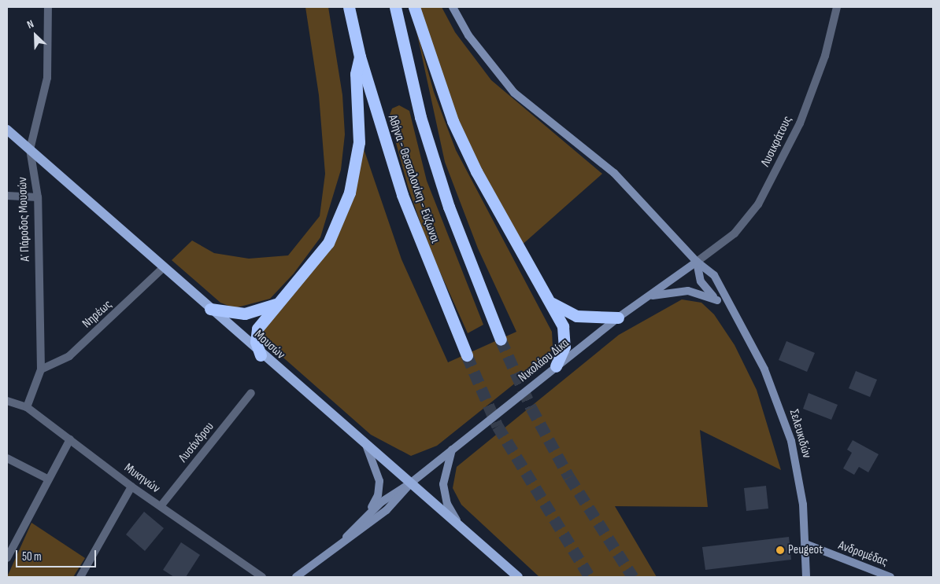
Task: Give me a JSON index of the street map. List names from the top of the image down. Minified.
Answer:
{"streets":{"highway":["Αθήνα - Θεσσαλονίκη - Εύζωνοι"],"main road":["Μουσών"],"street":["Λυσικράτους","Α΄ Πάροδος Μουσών","Νηρέως","Νικολάου Δίκα","Σελευκιδών","Λυσάνδρου","Μυκηνών","Ανδρομέδας"]},"crossings":[["Λυσικράτους","Νικολάου Δίκα"],["Λυσικράτους","Σελευκιδών"],["Α΄ Πάροδος Μουσών","Νηρέως"],["Α΄ Πάροδος Μουσών","Μουσών"],["Α΄ Πάροδος Μουσών","Μυκηνών"],["Νηρέως","Μουσών"],["Μουσών","Νικολάου Δίκα"],["Νικολάου Δίκα","Σελευκιδών"],["Σελευκιδών","Ανδρομέδας"],["Λυσάνδρου","Μυκηνών"]],"places":["Peugeot"],"scale_bar":"50 m","north":"top left"}
